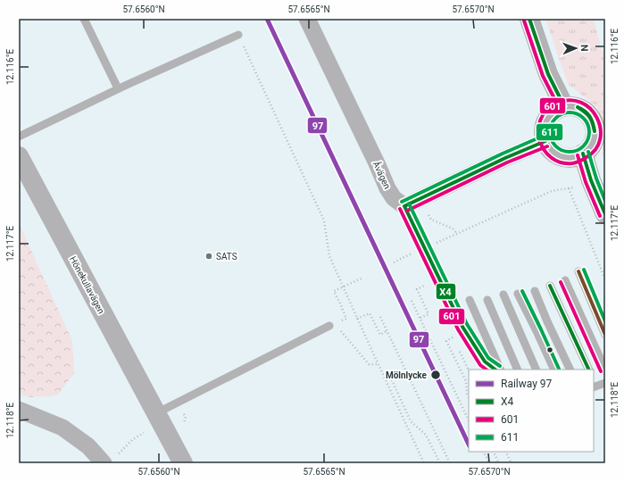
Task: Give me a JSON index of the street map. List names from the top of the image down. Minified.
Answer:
{"streets":{"street":["Åvägen","Hönekullavägen"]},"places":["SATS","Mölnlycke"],"lines":["rail line 97","transit line X4","transit line 601","transit line 611"],"legend":["Railway 97","X4","601","611"],"north":"right","coordinates":["57.6560°N","57.6565°N","57.6570°N","12.116°E","12.117°E","12.118°E"]}
